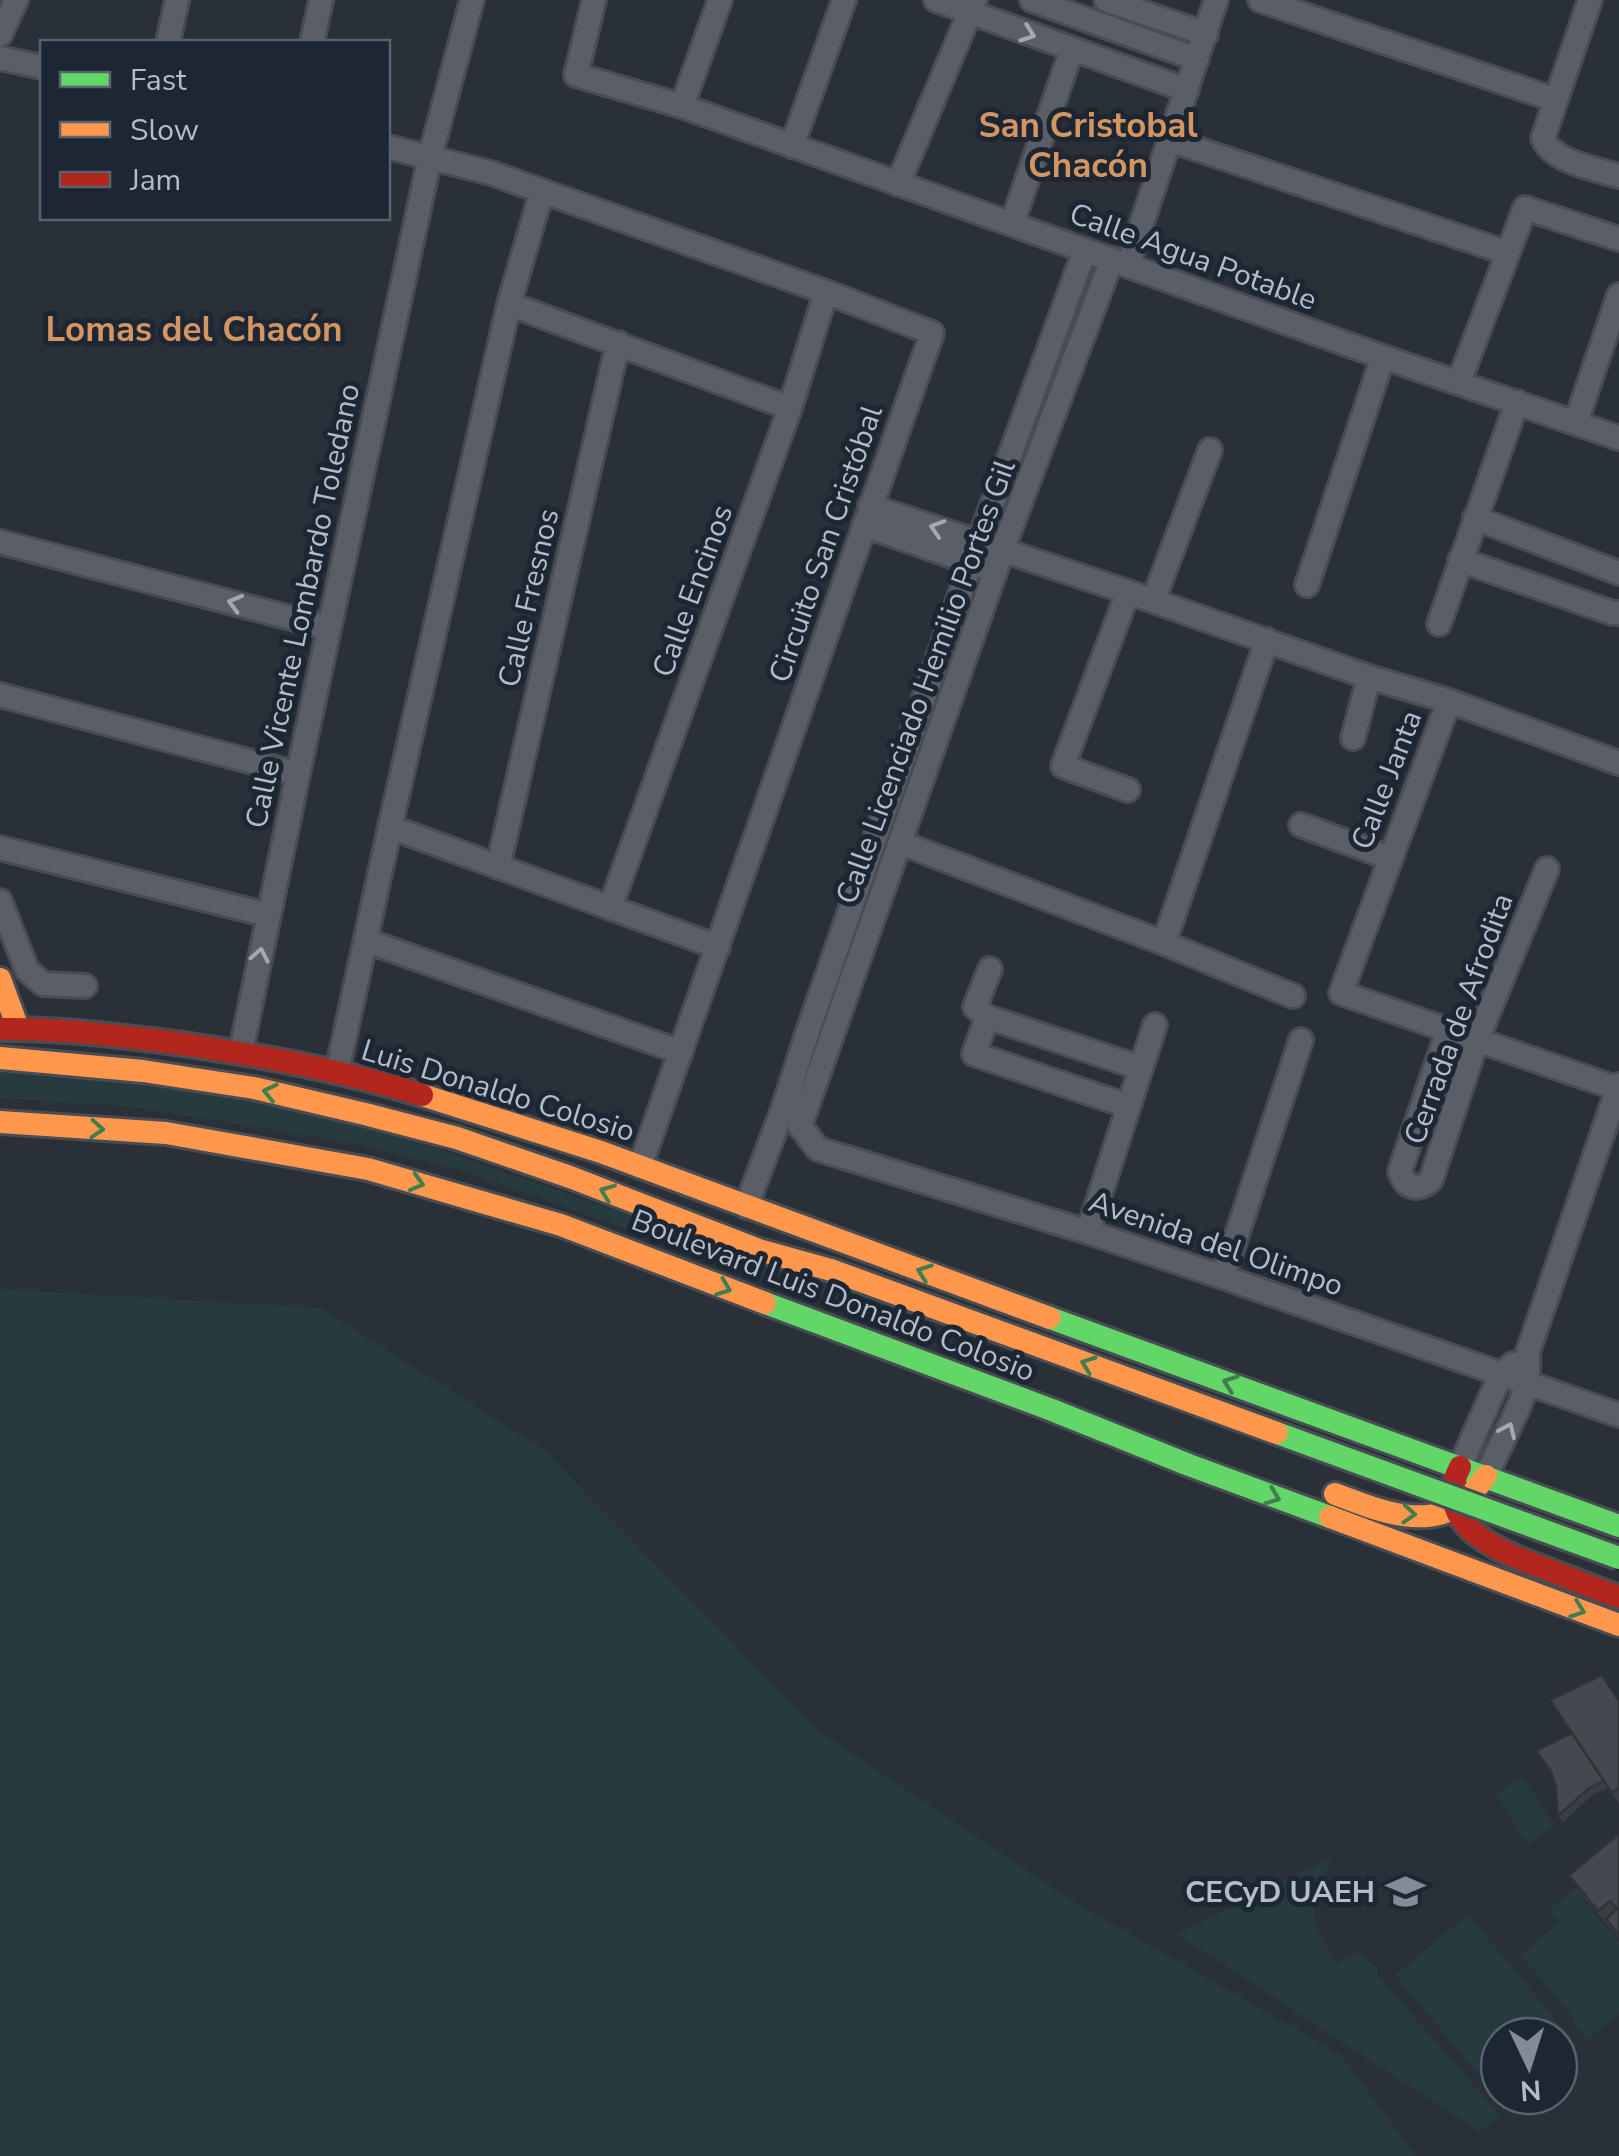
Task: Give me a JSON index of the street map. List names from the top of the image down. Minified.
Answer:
{"streets":{"main road":["Luis Donaldo Colosio","Boulevard Luis Donaldo Colosio"],"street":["Calle Agua Potable","Circuito San Cristóbal","Calle Encinos","Calle Fresnos","Calle Vicente Lombardo Toledano","Calle Licenciado Hemilio Portes Gil","Calle Janta","Cerrada de Afrodita","Avenida del Olimpo"]},"crossings":[["Calle Agua Potable","Calle Licenciado Hemilio Portes Gil"],["Circuito San Cristóbal","Calle Encinos"],["Circuito San Cristóbal","Calle Vicente Lombardo Toledano"],["Circuito San Cristóbal","Luis Donaldo Colosio"],["Calle Vicente Lombardo Toledano","Luis Donaldo Colosio"],["Calle Licenciado Hemilio Portes Gil","Avenida del Olimpo"],["Calle Janta","Cerrada de Afrodita"]],"one_way":["Luis Donaldo Colosio"],"districts":["San Cristobal Chacón","Lomas del Chacón"],"places":{"school or university":["CECyD UAEH"]},"legend":["Fast","Slow","Jam"],"north":"bottom"}
